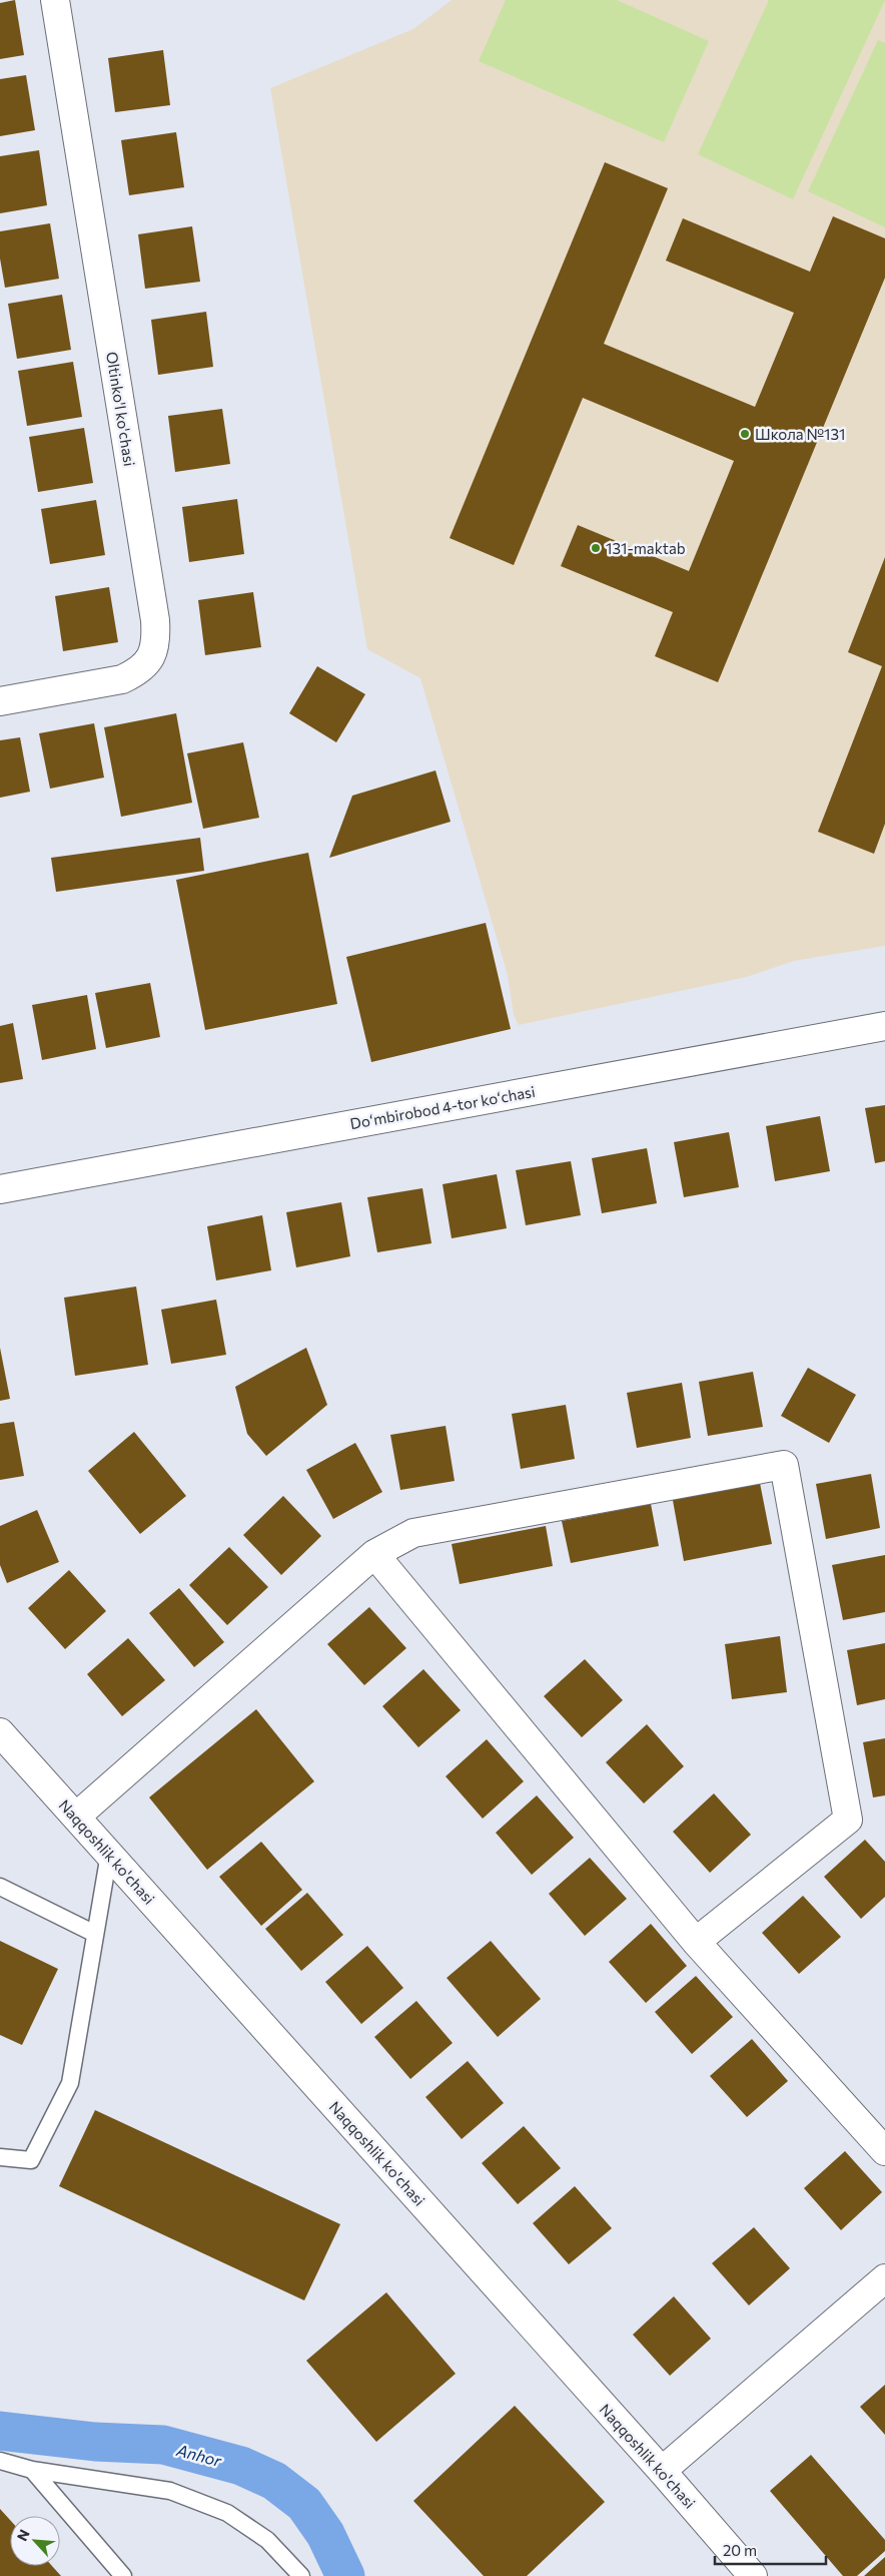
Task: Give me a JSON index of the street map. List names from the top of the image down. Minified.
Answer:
{"streets":{"street":["Oltinko'l ko'chasi","Doʻmbirobod 4-tor koʻchasi","Naqqoshlik ko'chasi"]},"water":["Anhor"],"places":["Школа №131","131-maktab"],"scale_bar":"20 m","north":"top left"}
